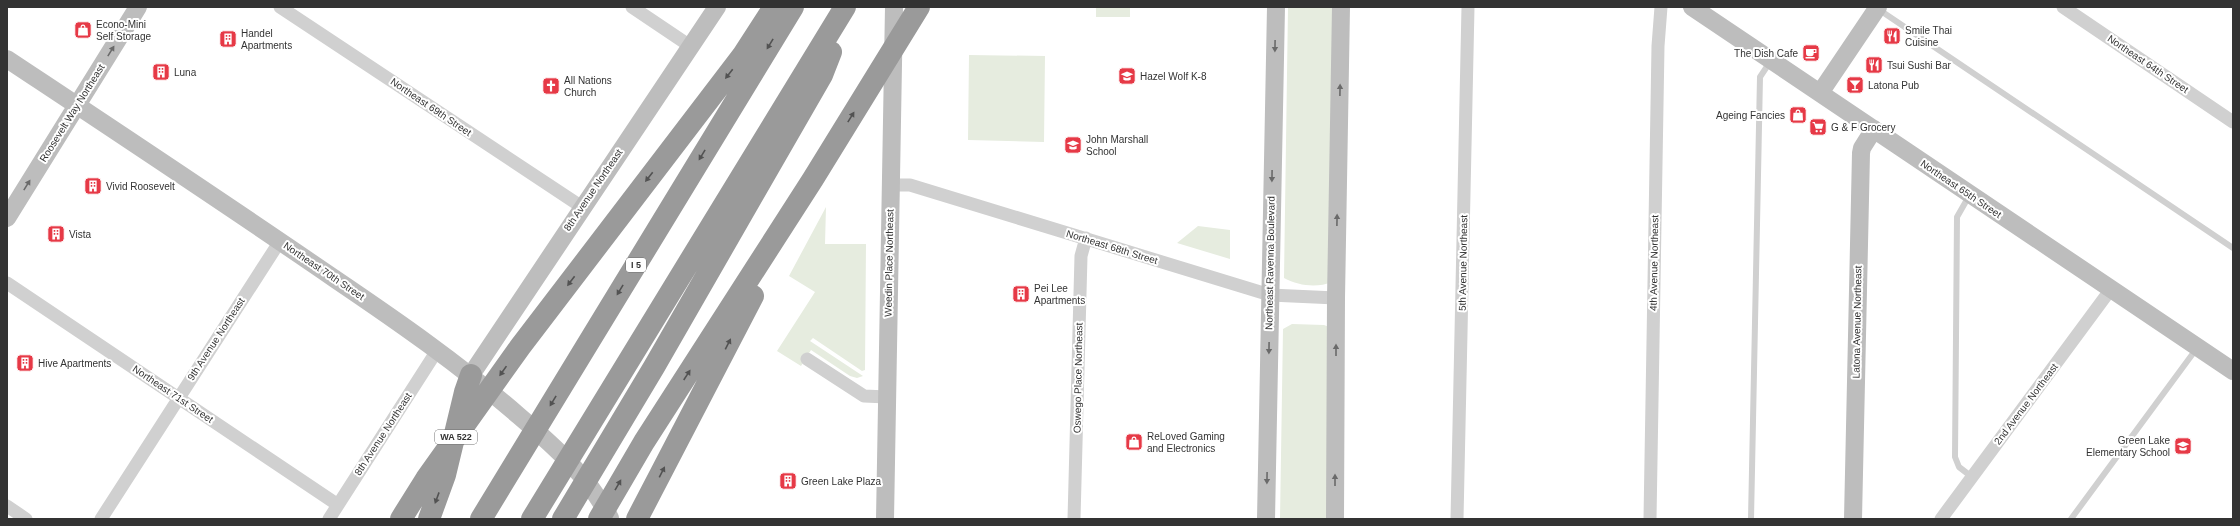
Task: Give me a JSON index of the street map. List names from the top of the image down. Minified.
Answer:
{"streets":{"highway":["I 5","WA 522"],"street":["Northeast 64th Street","Northeast 69th Street","Roosevelt Way Northeast","Northeast 65th Street","8th Avenue Northeast","Northeast 68th Street","Weedin Place Northeast","Northeast Ravenna Boulevard","5th Avenue Northeast","4th Avenue Northeast","Northeast 70th Street","Latona Avenue Northeast","9th Avenue Northeast","Oswego Place Northeast","Northeast 71st Street","2nd Avenue Northeast"]},"crossings":[["Northeast 69th Street","8th Avenue Northeast"],["Roosevelt Way Northeast","Northeast 70th Street"],["Northeast 65th Street","Latona Avenue Northeast"],["Northeast 65th Street","2nd Avenue Northeast"],["8th Avenue Northeast","Northeast 70th Street"],["8th Avenue Northeast","Northeast 71st Street"],["8th Avenue Northeast","WA 522"],["Northeast 68th Street","Weedin Place Northeast"],["Northeast 68th Street","Northeast Ravenna Boulevard"],["Northeast 68th Street","Oswego Place Northeast"],["Northeast 70th Street","9th Avenue Northeast"],["Northeast 70th Street","WA 522"],["9th Avenue Northeast","Northeast 71st Street"]],"one_way":["Roosevelt Way Northeast"],"places":{"shop":["Econo-Mini Self Storage","Ageing Fancies","ReLoved Gaming and Electronics"],"restaurant":["Smile Thai Cuisine","Tsui Sushi Bar"],"building":["Handel Apartments","Luna","Vivid Roosevelt","Vista","Pei Lee Apartments","Hive Apartments","Green Lake Plaza"],"cafe":["The Dish Cafe"],"school or university":["Hazel Wolf K-8","John Marshall School","Green Lake Elementary School"],"bar":["Latona Pub"],"church":["All Nations Church"],"supermarket":["G & F Grocery"]}}
